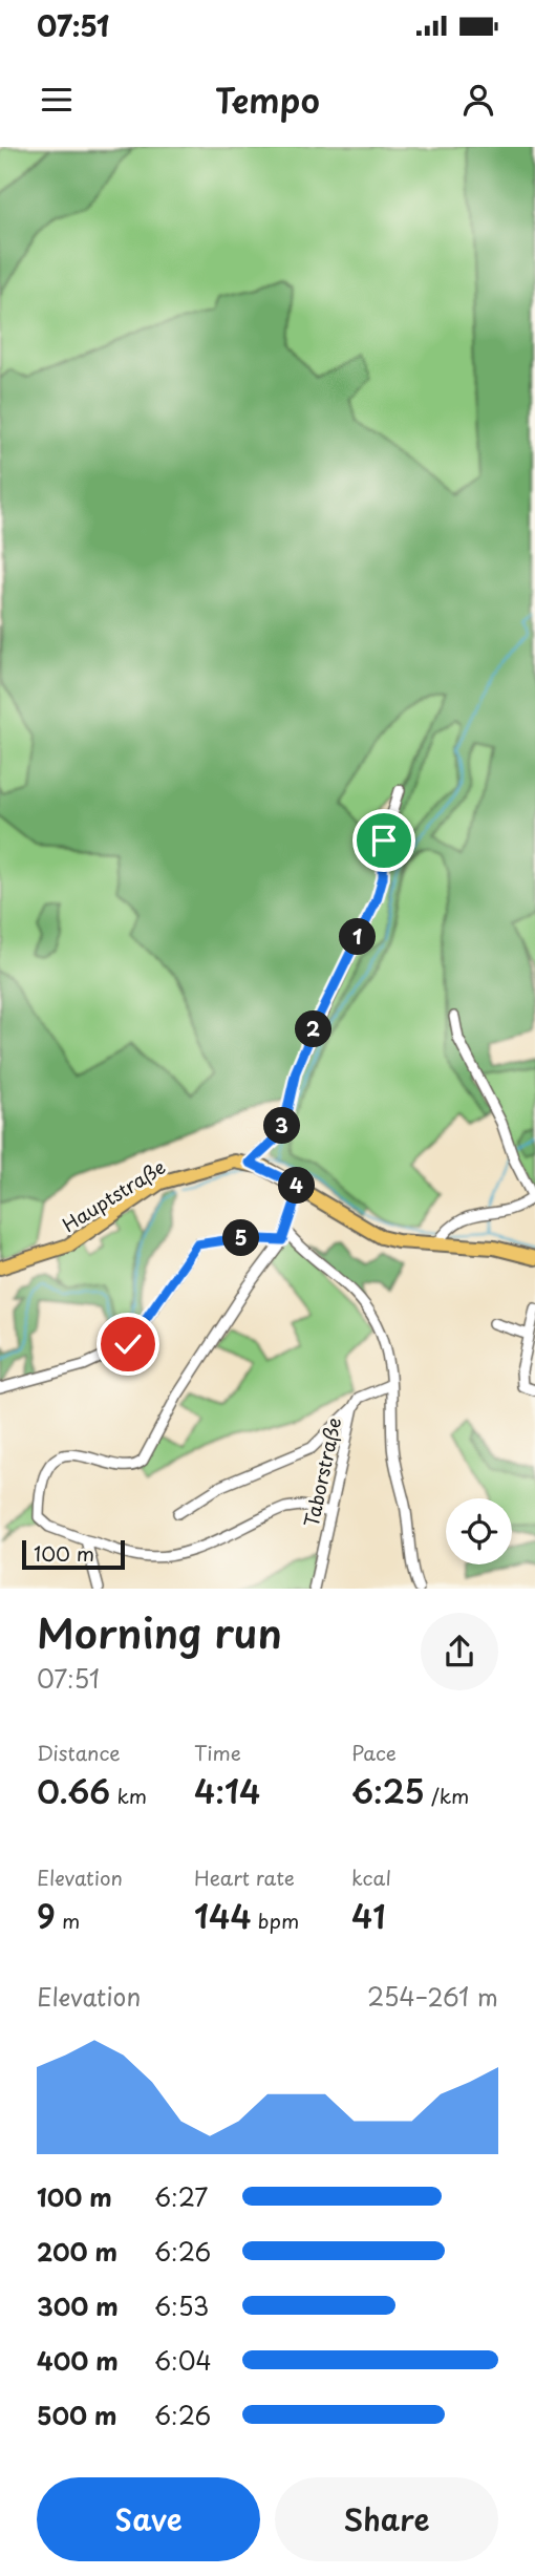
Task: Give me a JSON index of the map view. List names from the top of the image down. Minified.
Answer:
{"streets":{"main road":["Hauptstraße"],"street":["Taborstraße"]},"scale_bar":"100 m","page":{"status":"07:51","header":"Tempo","pins":["1","2","3","4","5"],"scale":"100 m","heading":["Morning run","07:51"],"stats":[["Distance","0.66 km"],["Time","4:14"],["Pace","6:25 /km"],["Elevation","9 m"],["Heart rate","144 bpm"],["kcal","41"]],"chart":["Elevation","254–261 m"],"list":[{"name":"100 m","note":"6:27"},{"name":"200 m","note":"6:26"},{"name":"300 m","note":"6:53"},{"name":"400 m","note":"6:04"},{"name":"500 m","note":"6:26"}],"buttons":["Save","Share"]}}
